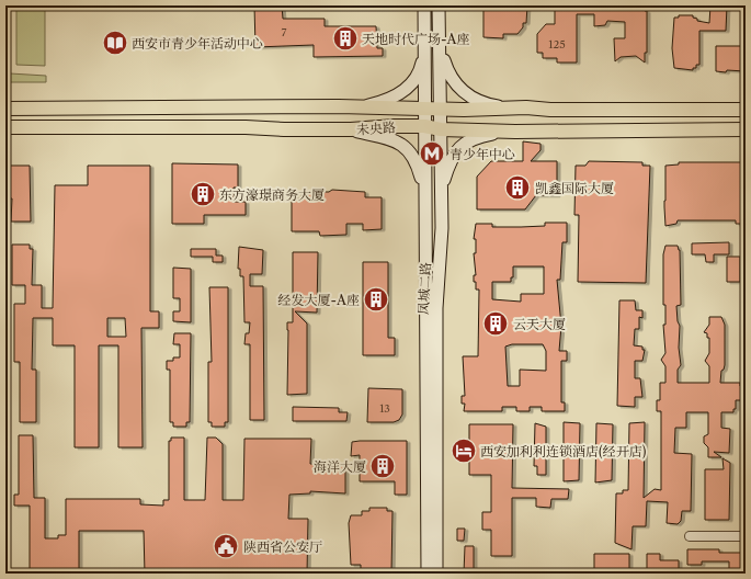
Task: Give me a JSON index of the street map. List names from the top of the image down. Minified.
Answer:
{"streets":{"main road":["未央路","凤城二路"]},"crossings":[["未央路","凤城二路"]],"places":{"building":["天地时代广场-A座","凯鑫国际大厦","东方濠璟商务大厦","经发大厦-A座","云天大厦","海洋大厦"],"library":["西安市青少年活动中心"],"metro station":["青少年中心"],"hotel":["西安加利利连锁酒店(经开店)"],"public building":["陕西省公安厅"]},"house_numbers":["7","125","13"]}
